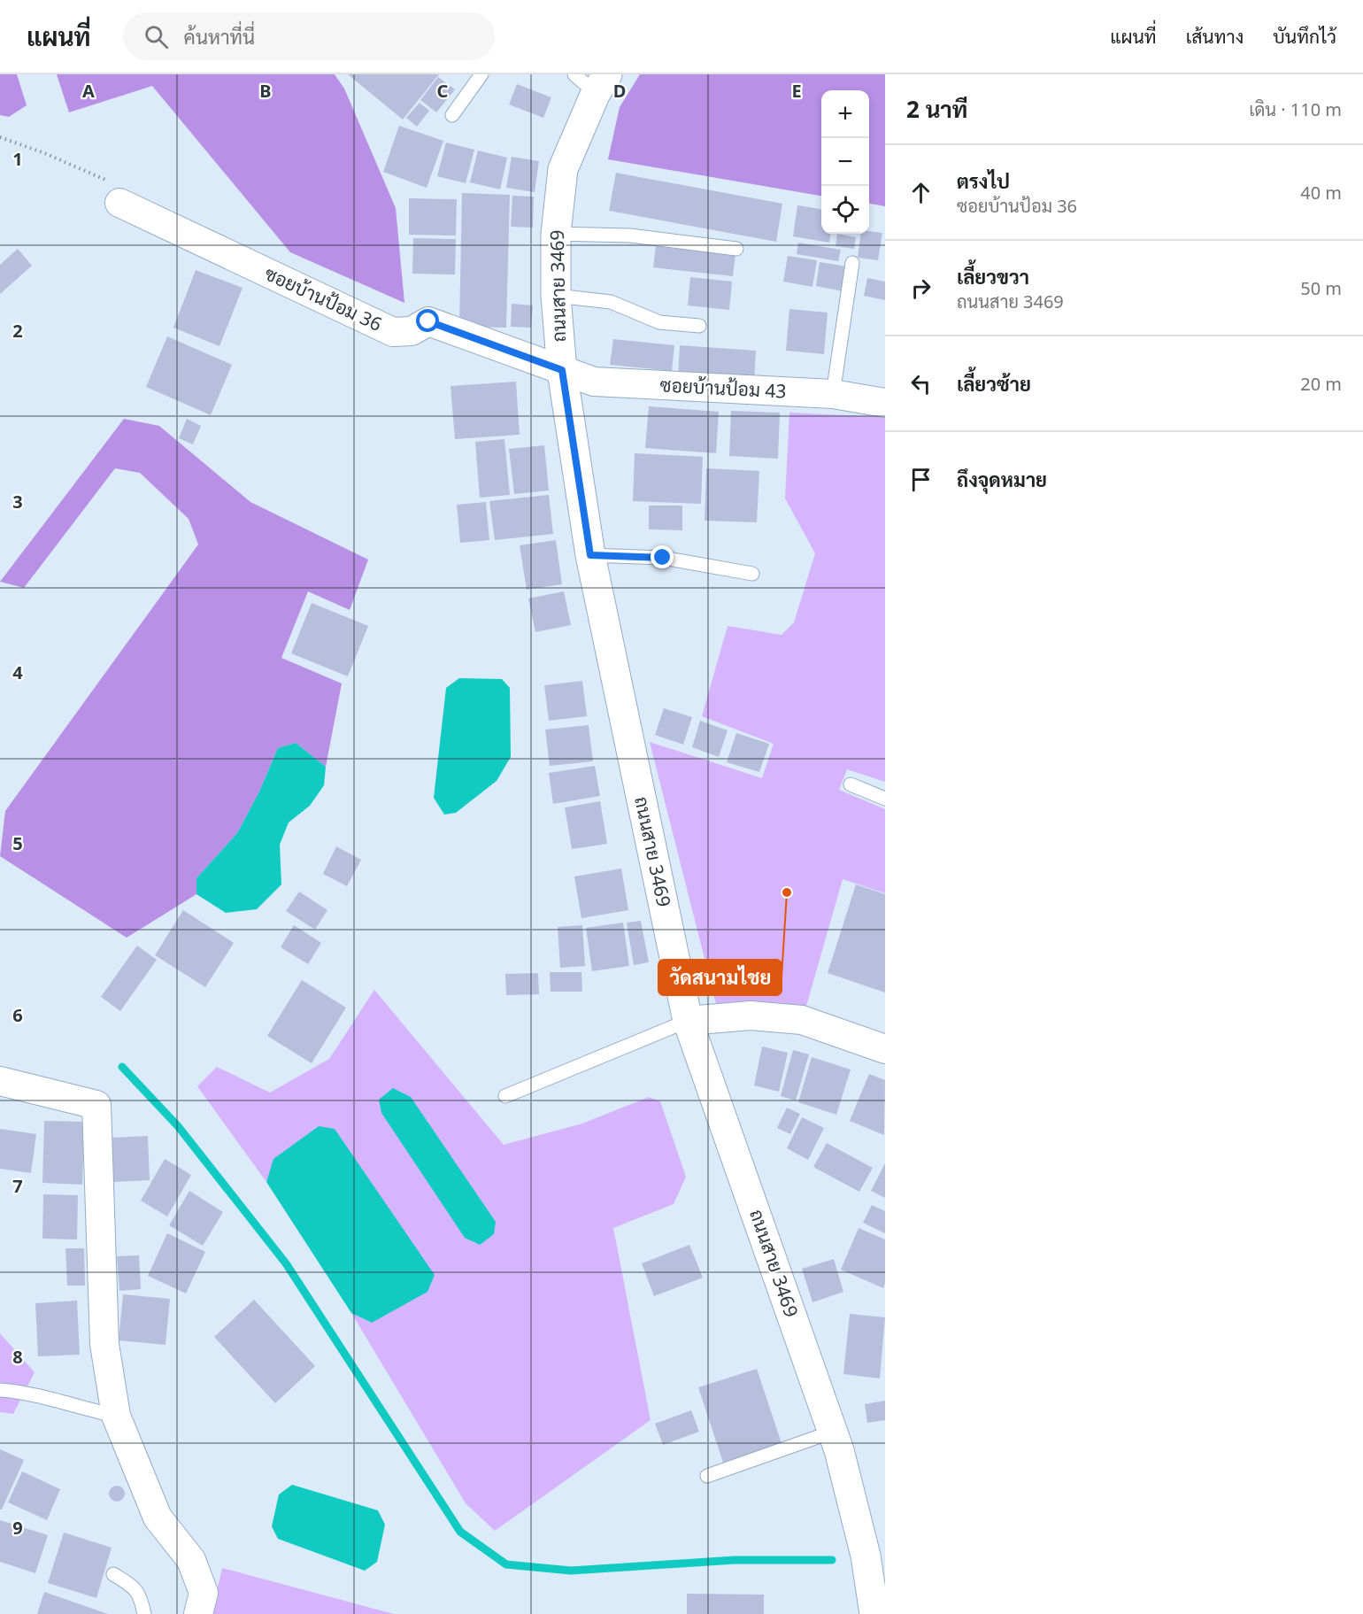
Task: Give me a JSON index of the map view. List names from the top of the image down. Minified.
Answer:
{"streets":{"street":["ถนนสาย 3469","ซอยบ้านป้อม 36","ซอยบ้านป้อม 43"]},"crossings":[["ถนนสาย 3469","ซอยบ้านป้อม 36"],["ถนนสาย 3469","ซอยบ้านป้อม 43"],["ซอยบ้านป้อม 36","ซอยบ้านป้อม 43"]],"places":["วัดสนามไชย"],"page":{"header":"แผนที่","search":"ค้นหาที่นี่","nav":["แผนที่","เส้นทาง","บันทึกไว้"],"heading":["2 นาที","เดิน · 110 m"],"map_buttons":["+","−"],"list":[["ตรงไป","ซอยบ้านป้อม 36","40 m"],["เลี้ยวขวา","ถนนสาย 3469","50 m"],["เลี้ยวซ้าย","20 m"],"ถึงจุดหมาย"]},"grid":{"columns":["A","B","C","D","E"],"rows":["1","2","3","4","5","6","7","8","9"]}}
